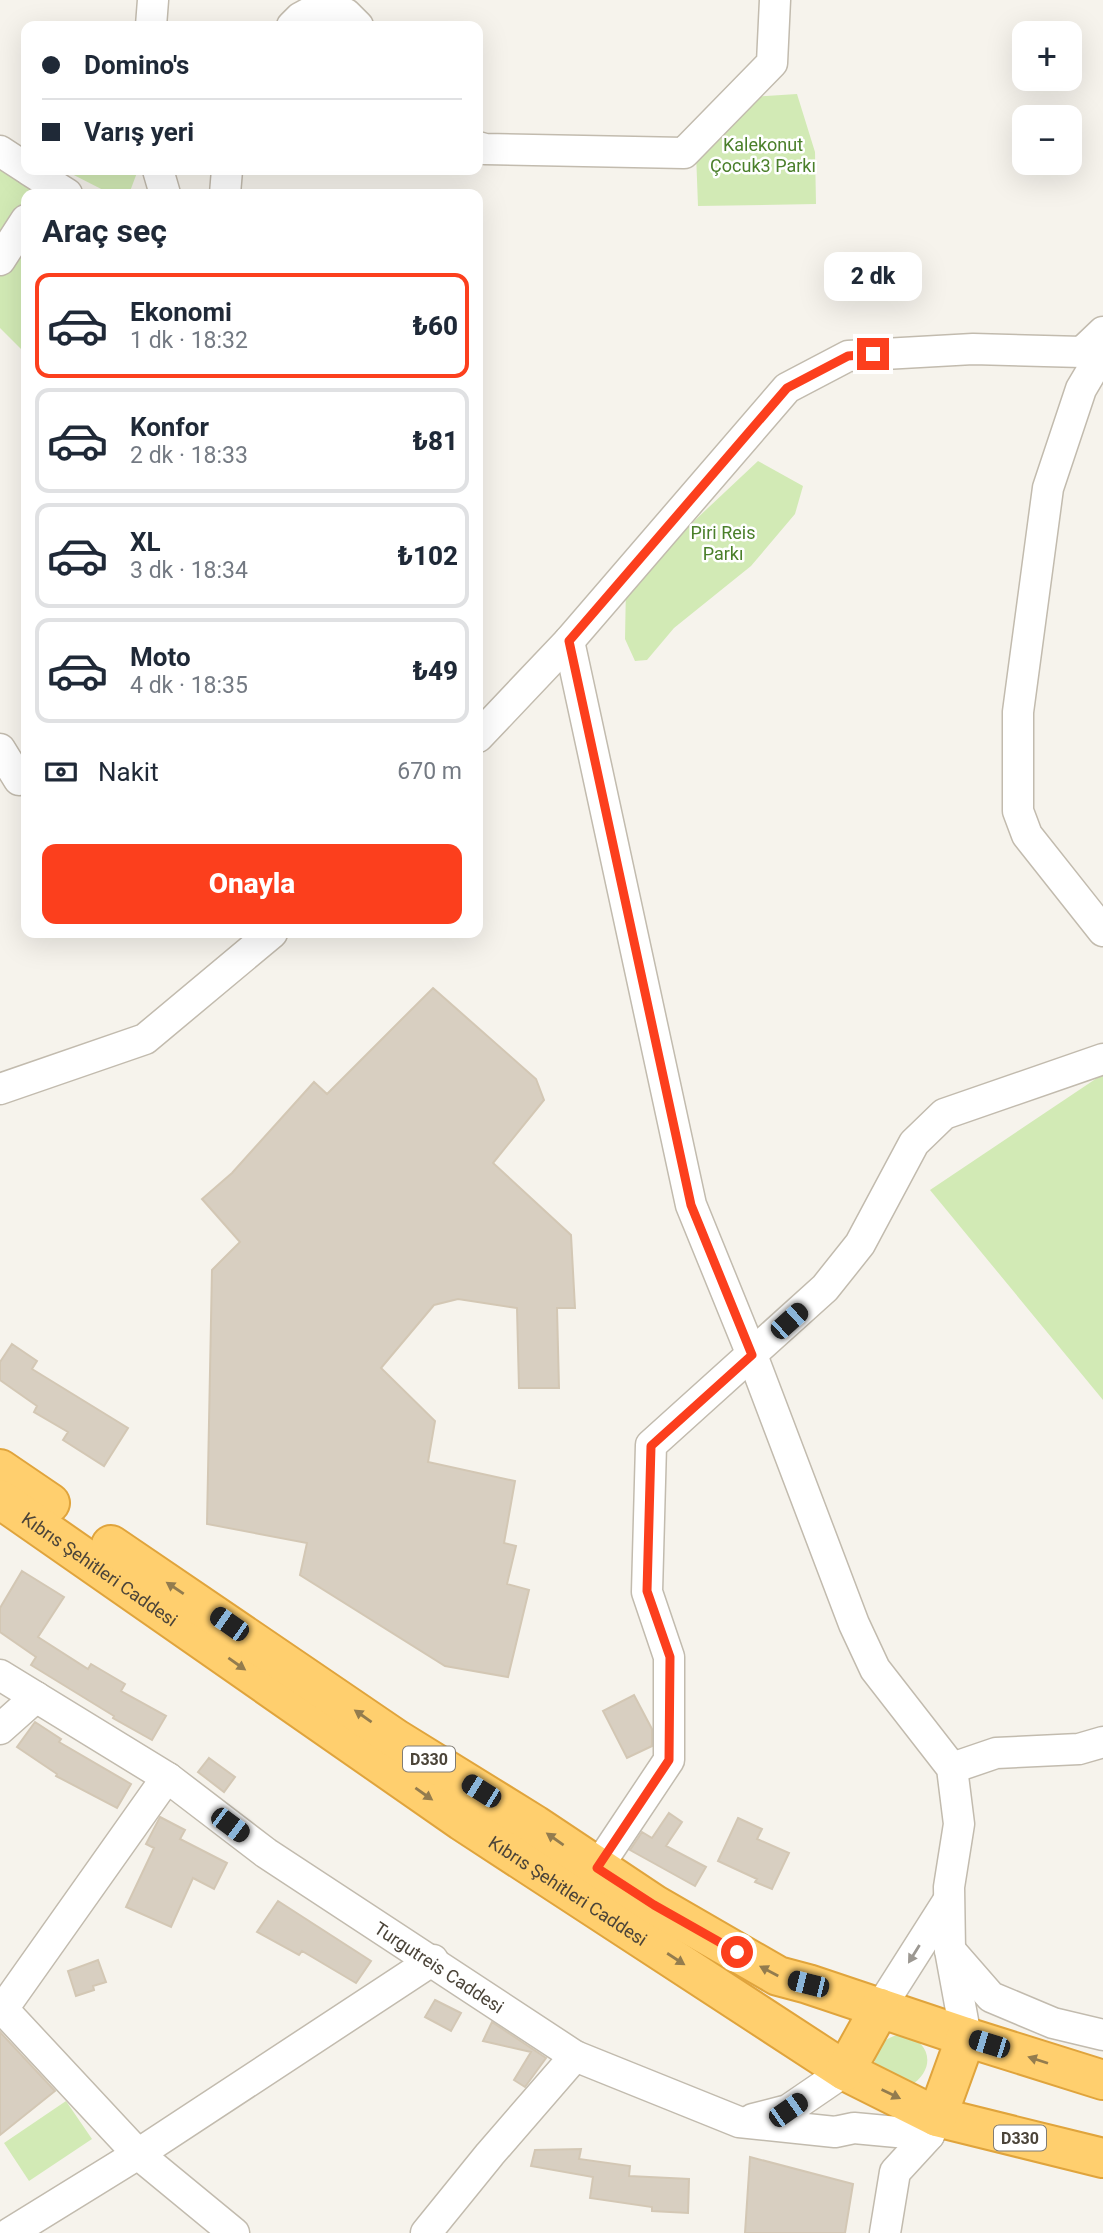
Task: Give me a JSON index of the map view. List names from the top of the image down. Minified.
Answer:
{"streets":{"highway":["Kıbrıs Şehitleri Caddesi","D330"],"street":["Turgutreis Caddesi"]},"crossings":[["Kıbrıs Şehitleri Caddesi","Turgutreis Caddesi"]],"parks":["Kalekonut Çocuk3 Parkı","Piri Reis Parkı"],"page":{"map_buttons":["+","−"],"banner":["Domino's","Varış yeri"],"heading":"Araç seç","bubble":"2 dk","list":[{"name":"Ekonomi","note":"1 dk · 18:32","value":"₺60"},{"name":"Konfor","note":"2 dk · 18:33","value":"₺81"},{"name":"XL","note":"3 dk · 18:34","value":"₺102"},{"name":"Moto","note":"4 dk · 18:35","value":"₺49"}],"pay":["Nakit","670 m"],"buttons":"Onayla"}}
